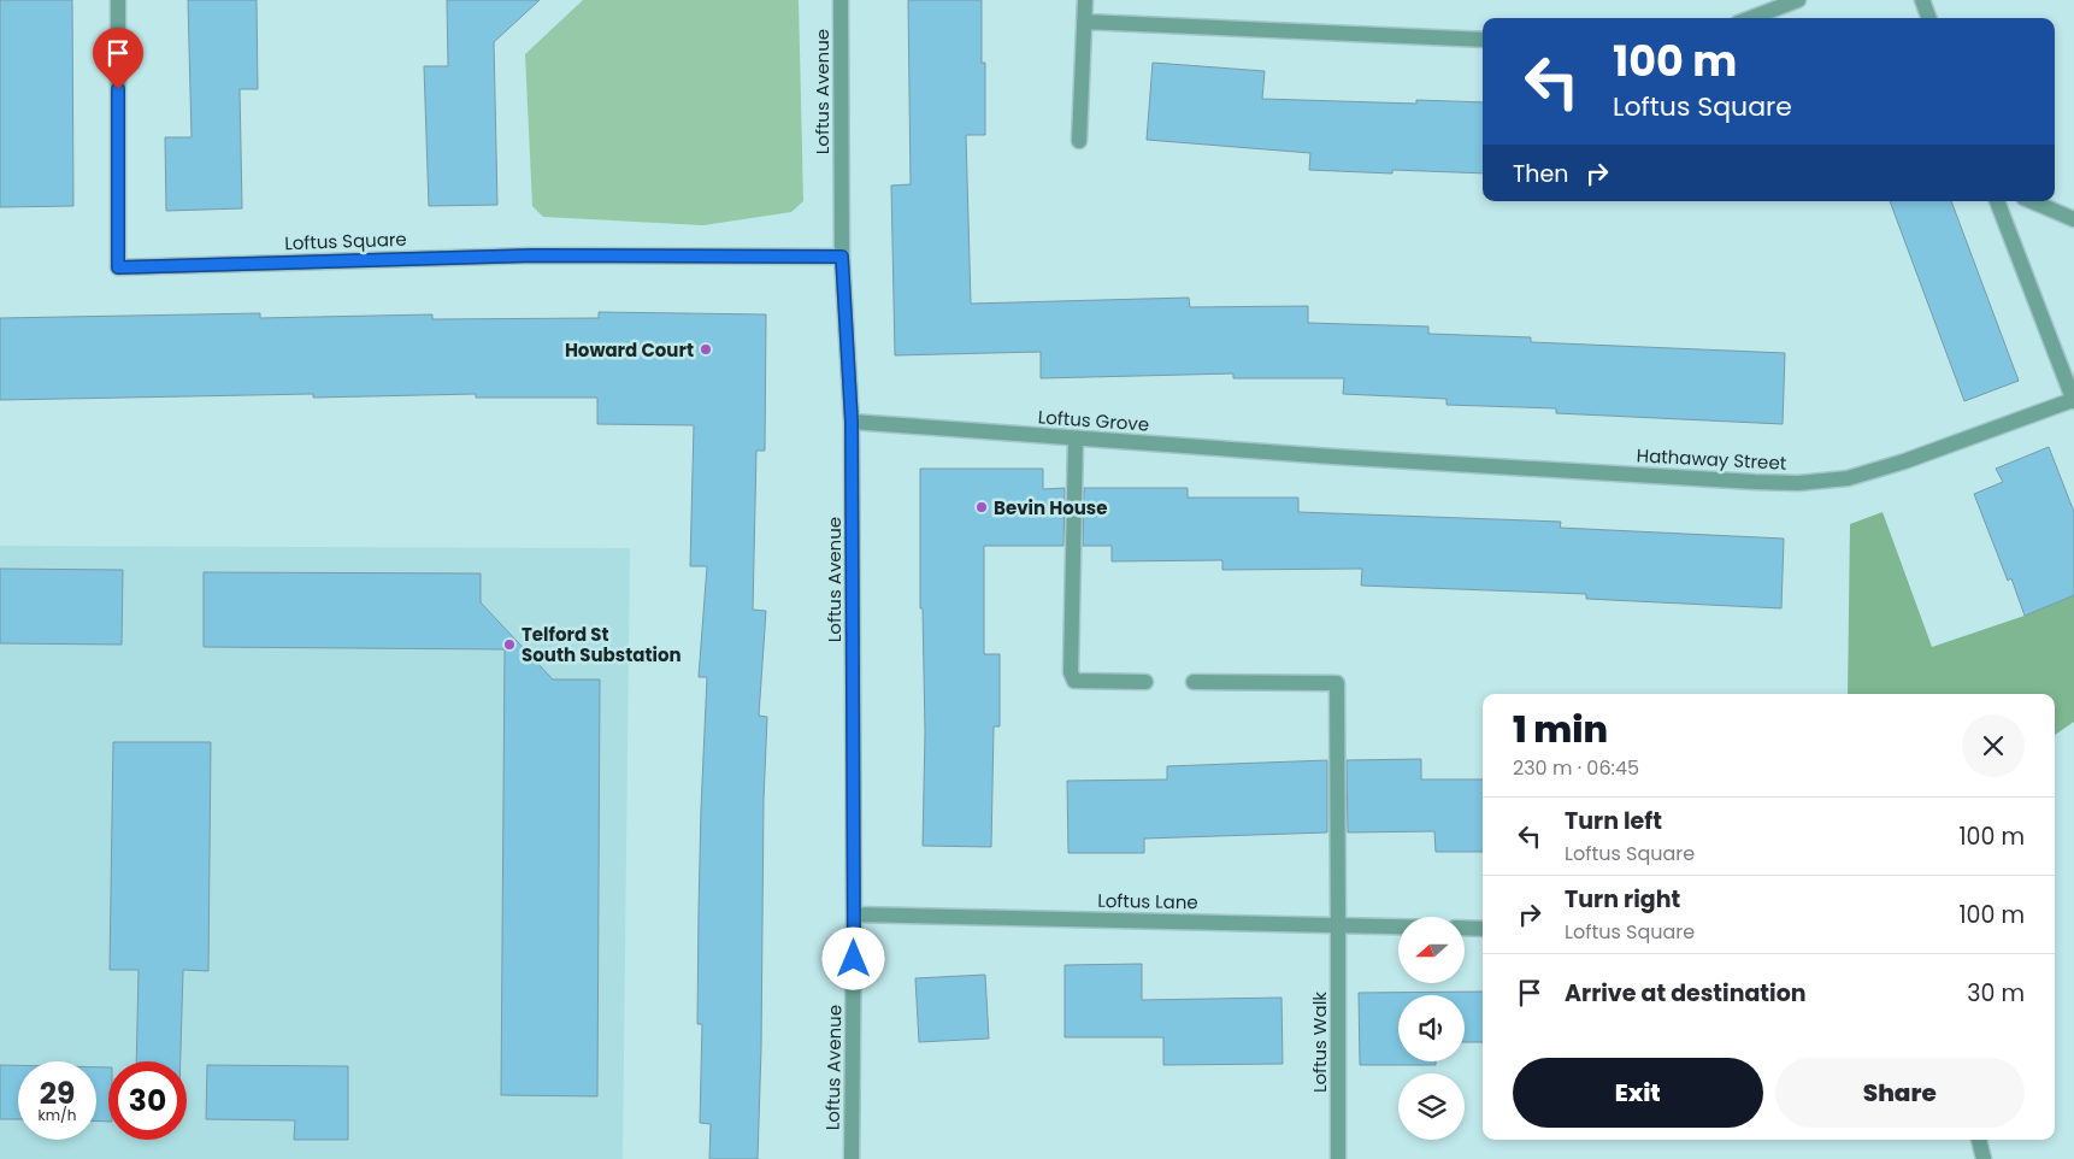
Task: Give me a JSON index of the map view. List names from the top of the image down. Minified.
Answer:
{"streets":{"street":["Loftus Avenue","Loftus Square","Loftus Grove","Hathaway Street","Loftus Lane","Loftus Walk"]},"crossings":[["Loftus Avenue","Loftus Square"],["Loftus Avenue","Loftus Grove"],["Loftus Avenue","Loftus Lane"],["Loftus Grove","Hathaway Street"],["Loftus Lane","Loftus Walk"]],"places":["Howard Court","Bevin House","Telford St South Substation"],"north":"left","page":{"turn":["100 m","Loftus Square"],"then":"Then","heading":["1 min","230 m · 06:45"],"list":[{"name":"Turn left","note":"Loftus Square","value":"100 m"},{"name":"Turn right","note":"Loftus Square","value":"100 m"},{"name":"Arrive at destination","value":"30 m"}],"buttons":["Exit","Share"],"speed":"29 km/h","limit":"30"}}
